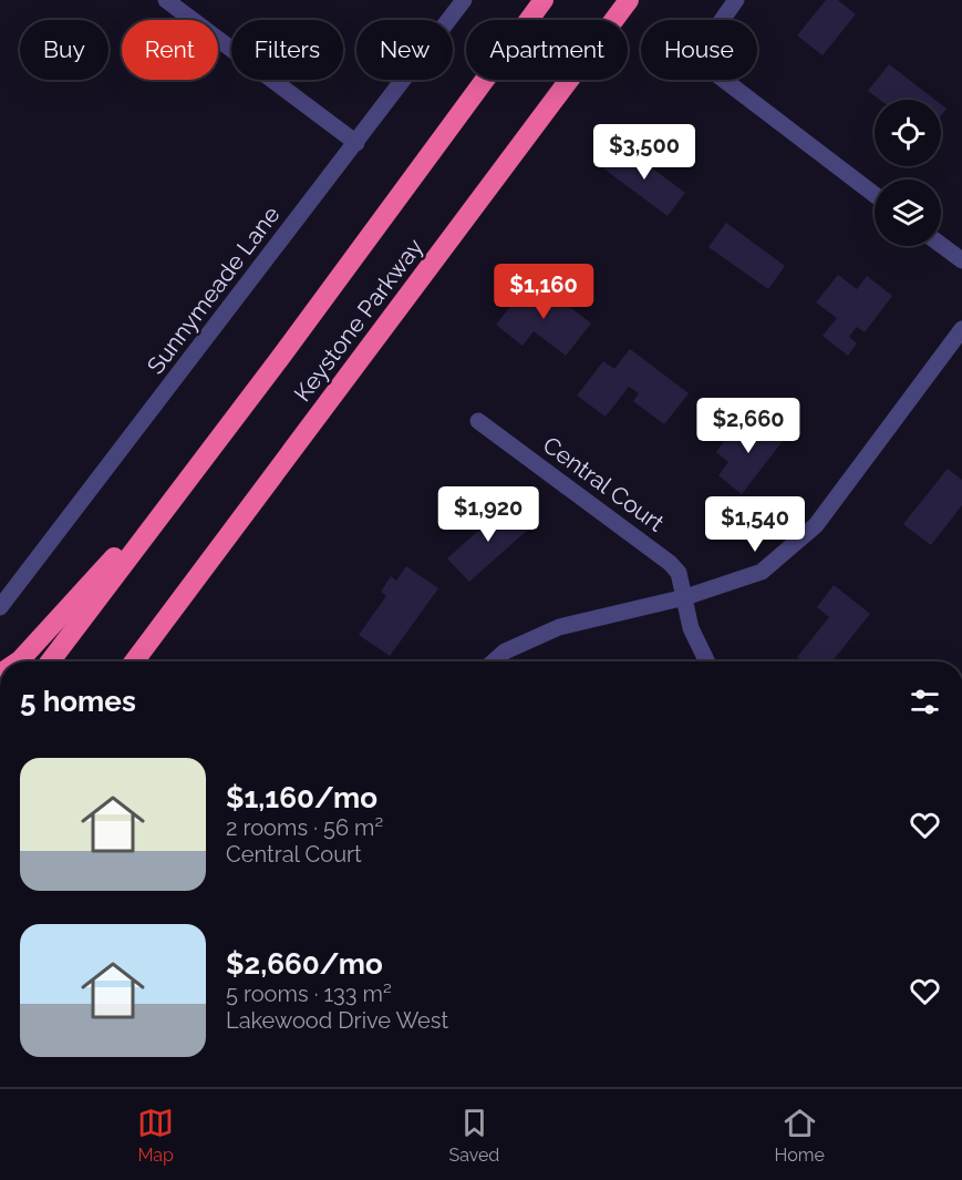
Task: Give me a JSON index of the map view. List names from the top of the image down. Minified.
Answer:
{"streets":{"highway":["Keystone Parkway"],"street":["Sunnymeade Lane","Central Court"]},"page":{"chip":["Buy","Rent","Filters","New","Apartment","House"],"price":["$3,500","$1,160","$2,660","$1,920","$1,540"],"heading":"5 homes","list":[{"name":"$1,160/mo","note":"2 rooms · 56 m² · Central Court"},{"name":"$2,660/mo","note":"5 rooms · 133 m² · Lakewood Drive West"}],"tabs":["Map","Saved","Home"]}}
